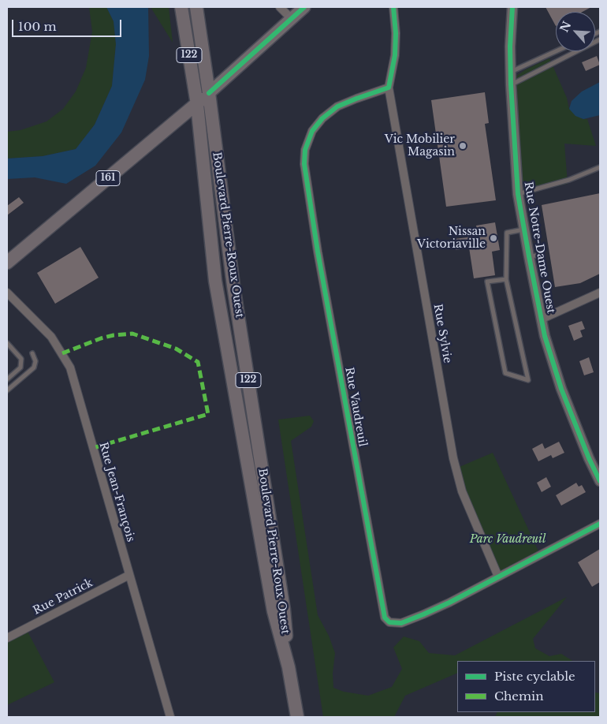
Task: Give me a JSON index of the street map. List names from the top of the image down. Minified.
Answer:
{"streets":{"main road":["122","161","Boulevard Pierre-Roux Ouest"],"street":["Rue Notre-Dame Ouest","Rue Sylvie","Rue Vaudreuil","Rue Jean-François","Rue Patrick"]},"crossings":[["122","Boulevard Pierre-Roux Ouest"],["161","Boulevard Pierre-Roux Ouest"],["Rue Sylvie","Rue Vaudreuil"],["Rue Jean-François","Rue Patrick"]],"parks":["Parc Vaudreuil"],"places":["Vic Mobilier Magasin","Nissan Victoriaville"],"legend":["Piste cyclable","Chemin"],"scale_bar":"100 m","north":"top left"}
